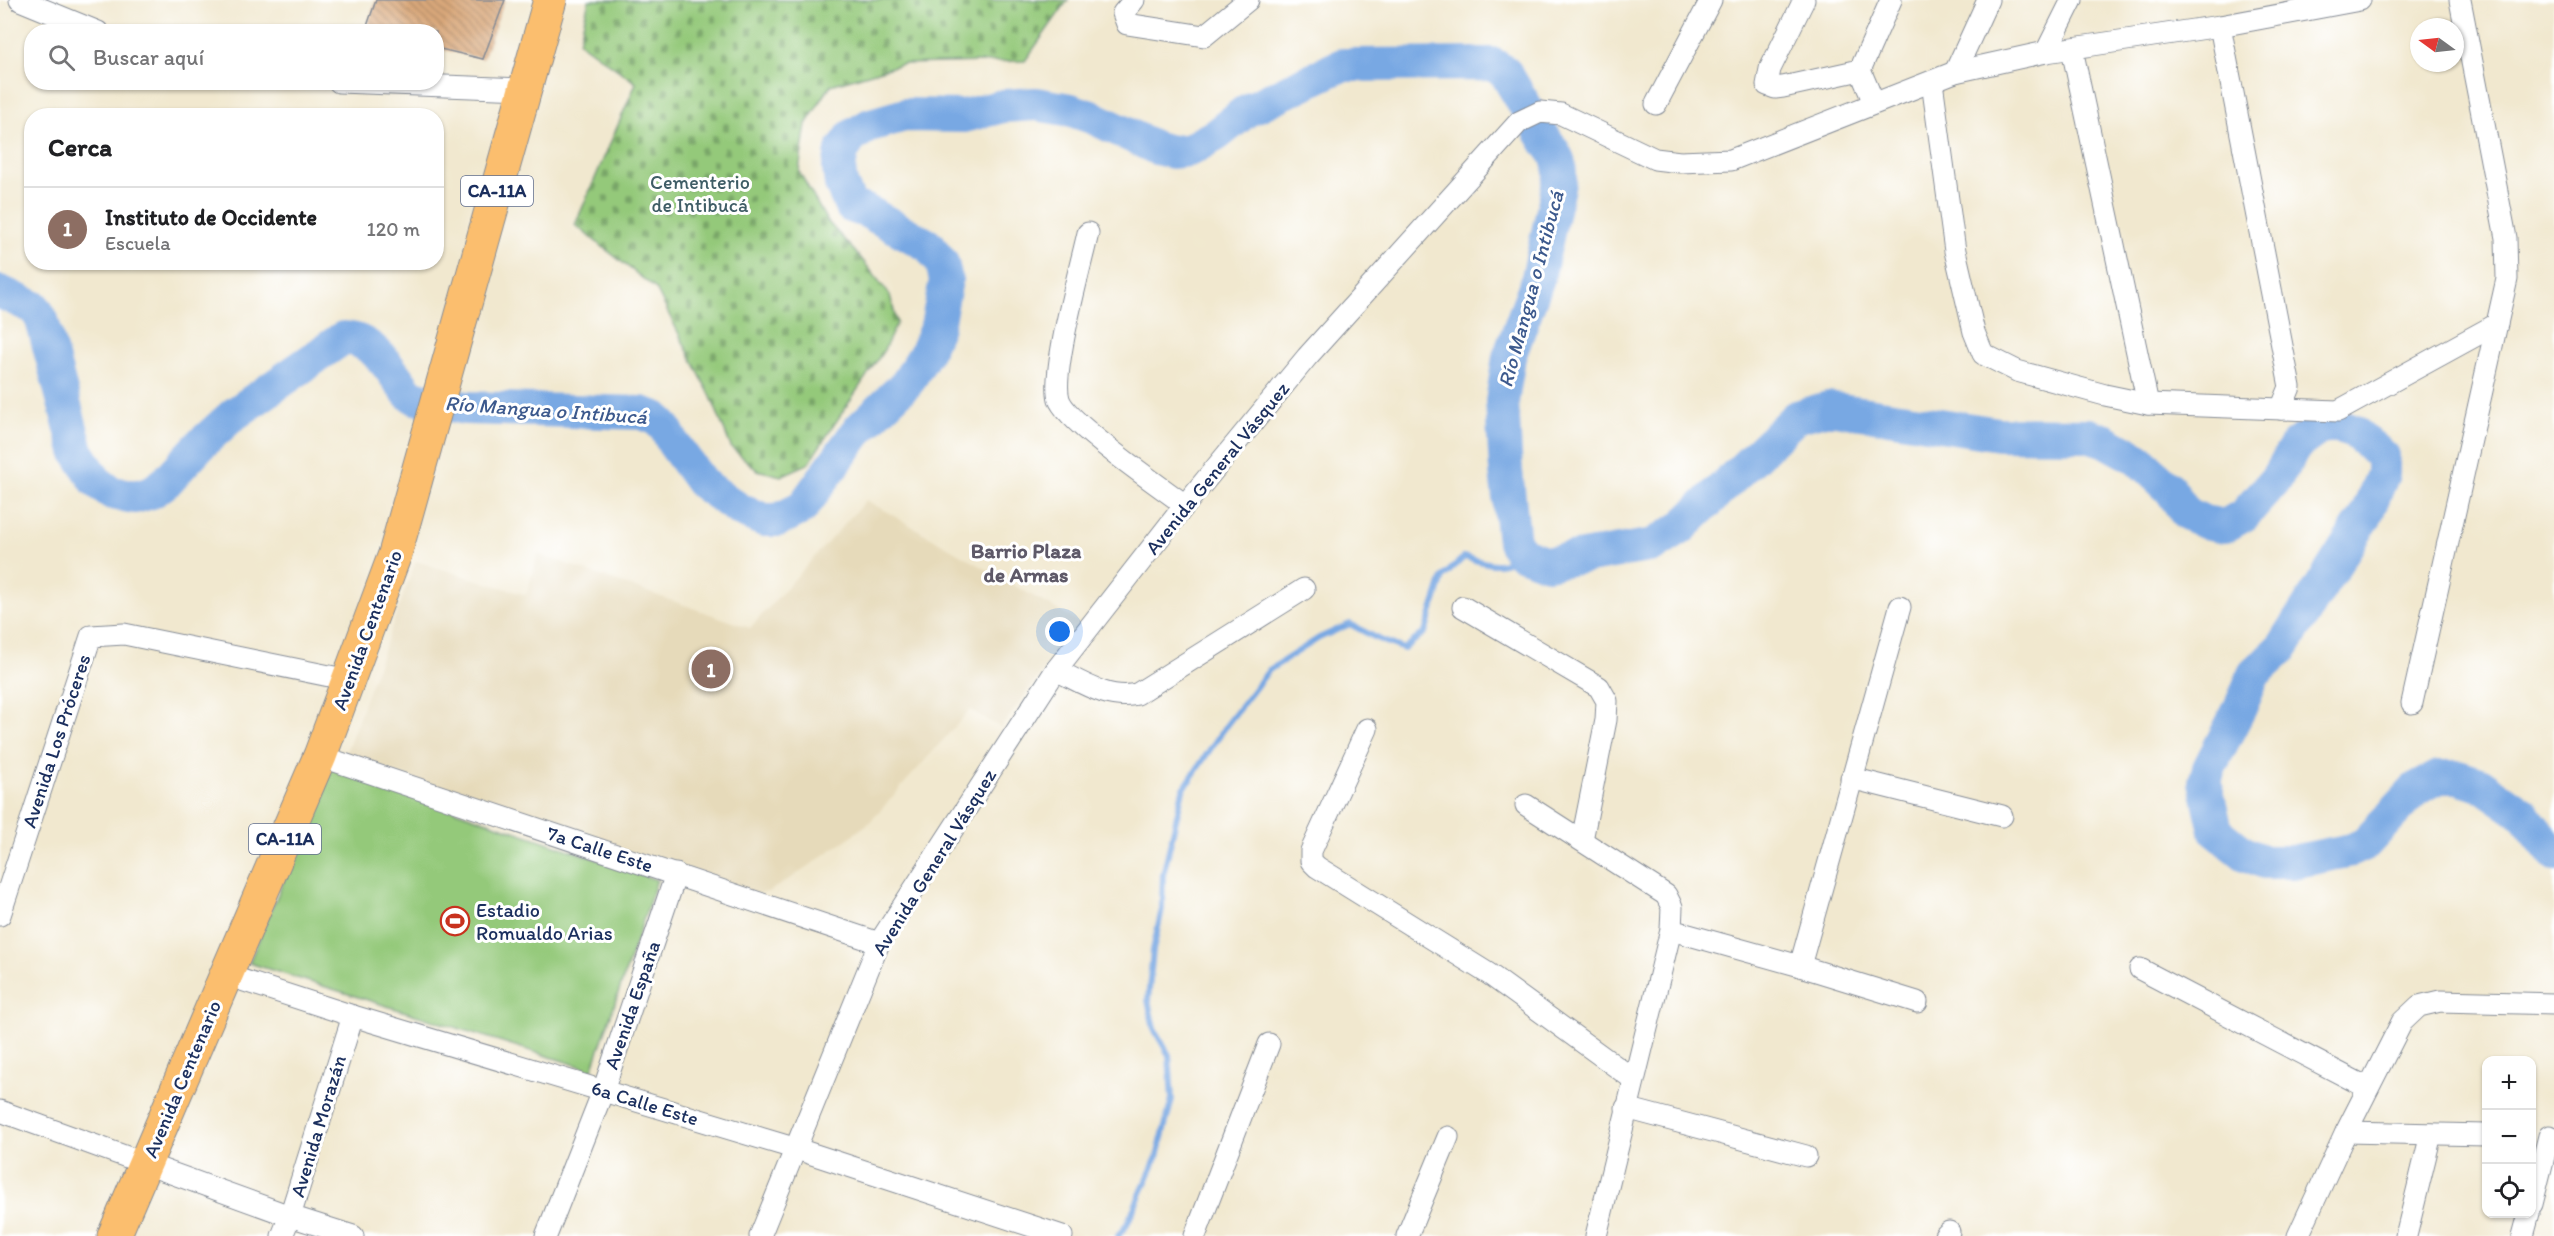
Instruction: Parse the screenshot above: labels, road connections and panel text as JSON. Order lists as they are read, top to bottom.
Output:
{
  "streets": {
    "main road": ["CA-11A", "Avenida Centenario"],
    "street": [
      "Avenida General Vásquez",
      "Avenida Los Próceres",
      "7a Calle Este",
      "Avenida España",
      "6a Calle Este",
      "Avenida Morazán"
    ]
  },
  "crossings": [
    ["Avenida General Vásquez", "7a Calle Este"],
    ["Avenida General Vásquez", "6a Calle Este"],
    ["Avenida Centenario", "Avenida Los Próceres"],
    ["Avenida Centenario", "7a Calle Este"],
    ["Avenida Centenario", "6a Calle Este"],
    ["7a Calle Este", "Avenida España"],
    ["Avenida España", "6a Calle Este"],
    ["6a Calle Este", "Avenida Morazán"]
  ],
  "districts": ["Barrio Plaza de Armas"],
  "water": ["Río Mangua o Intibucá"],
  "parks": ["Cementerio de Intibucá"],
  "places": {
    "sports": ["Estadio Romualdo Arias"]
  },
  "north": "left",
  "page": {
    "search": "Buscar aquí",
    "heading": "Cerca",
    "list": [
      {
        "mark": "1",
        "name": "Instituto de Occidente",
        "note": "Escuela",
        "value": "120 m"
      }
    ],
    "pins": "1",
    "map_buttons": ["+", "−"]
  }
}
